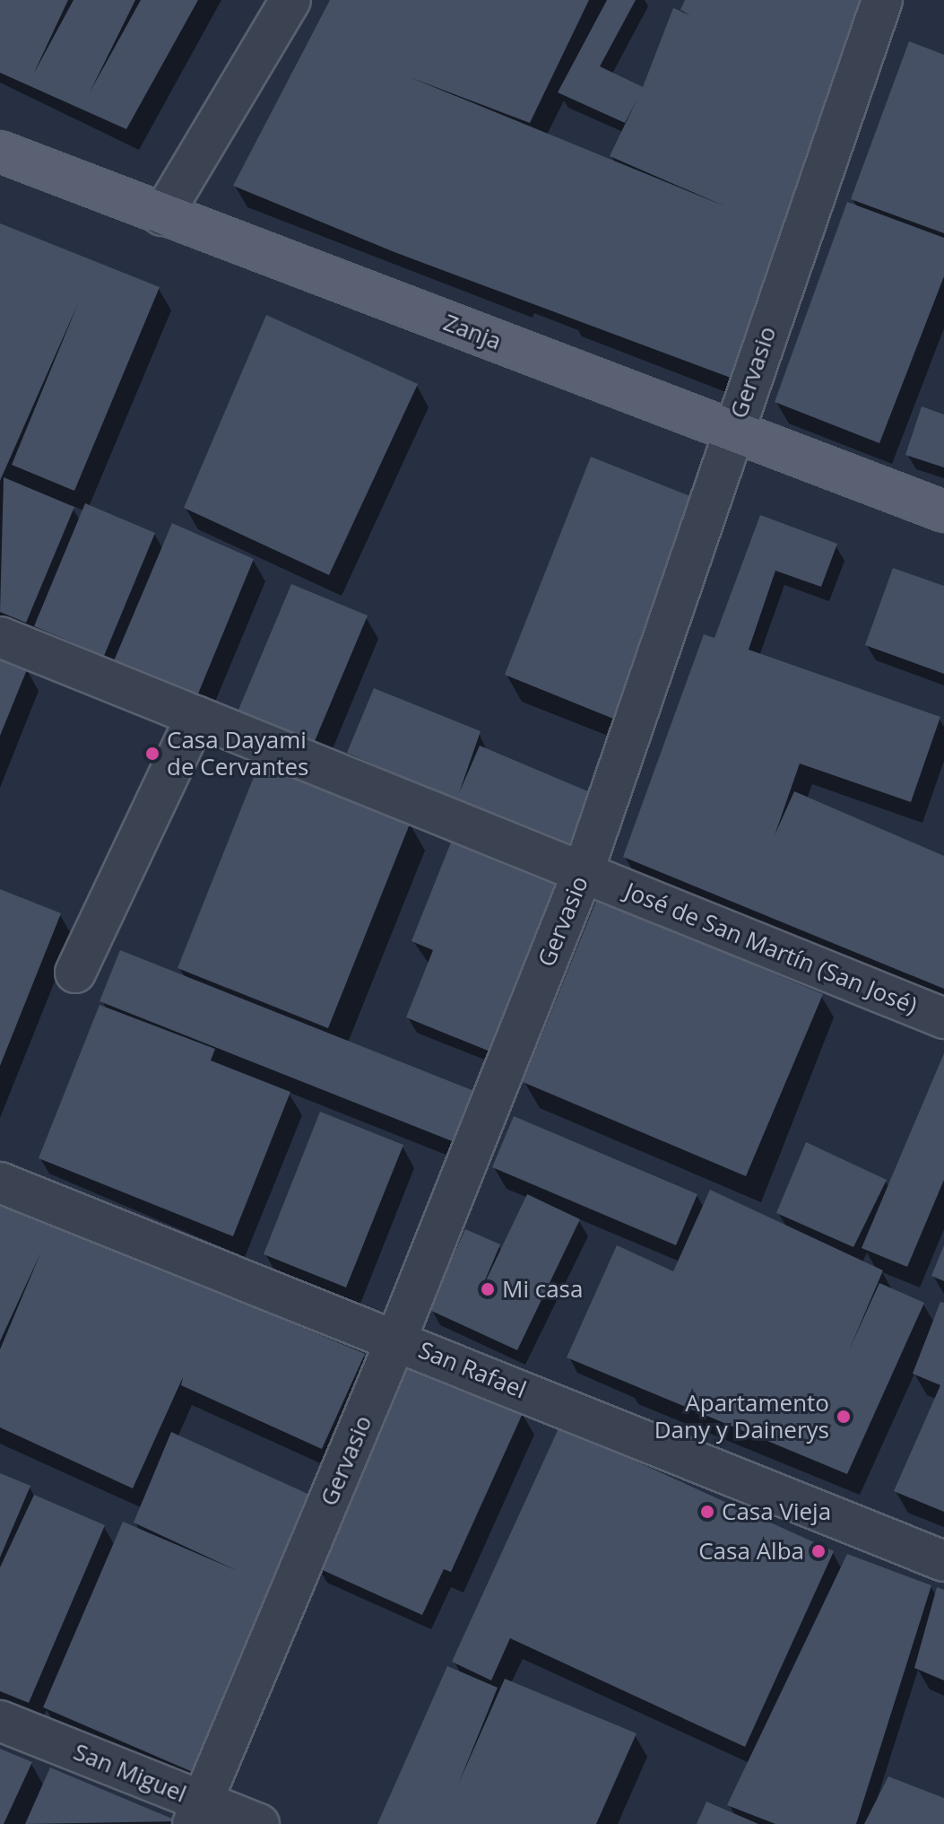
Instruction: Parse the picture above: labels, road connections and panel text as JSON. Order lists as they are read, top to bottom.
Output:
{
  "streets": {
    "main road": ["Zanja"],
    "street": [
      "Gervasio",
      "José de San Martín (San José)",
      "San Rafael",
      "San Miguel"
    ]
  },
  "crossings": [
    ["Zanja", "Gervasio"],
    ["Gervasio", "José de San Martín (San José)"],
    ["Gervasio", "San Rafael"],
    ["Gervasio", "San Miguel"]
  ],
  "places": [
    "Casa Dayami de Cervantes",
    "Mi casa",
    "Apartamento Dany y Dainerys",
    "Casa Vieja",
    "Casa Alba"
  ]
}
